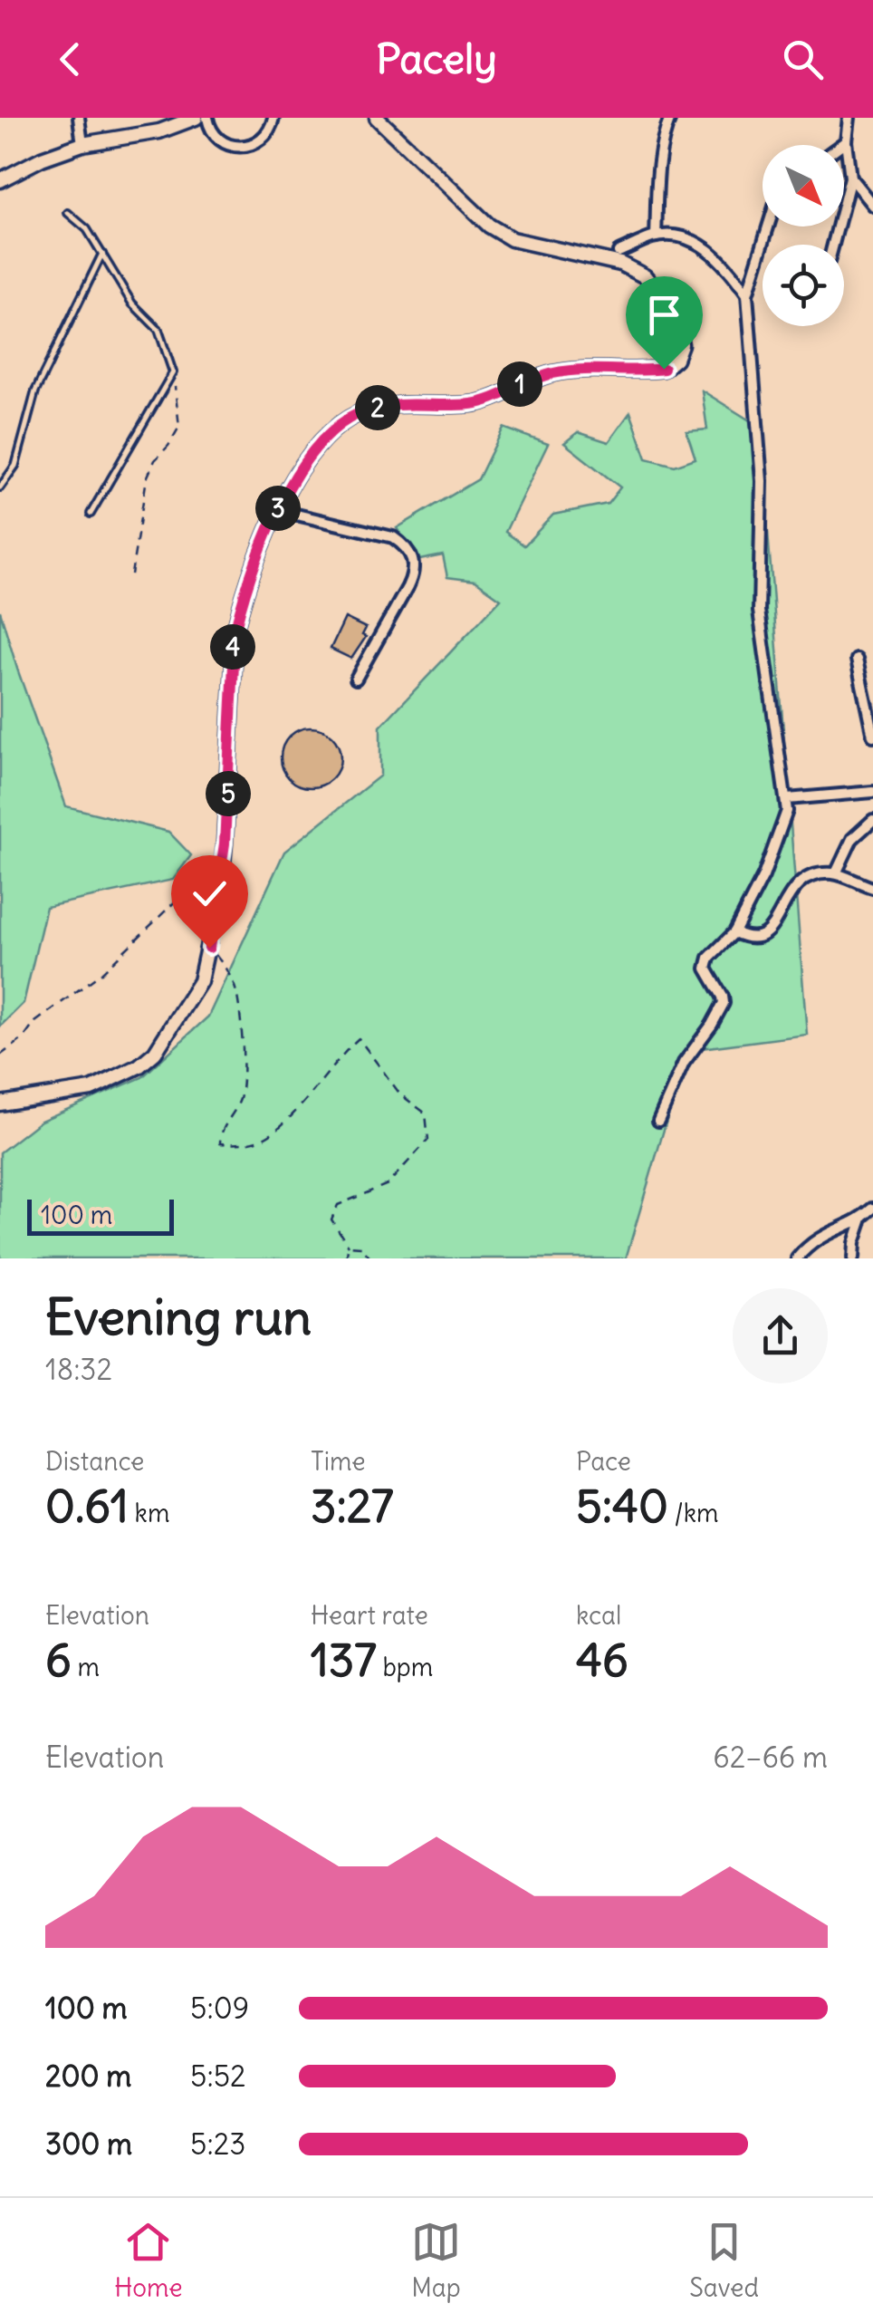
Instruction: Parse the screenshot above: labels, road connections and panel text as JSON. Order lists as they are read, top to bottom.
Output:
{
  "scale_bar": "100 m",
  "north": "bottom right",
  "page": {
    "header": "Pacely",
    "pins": [
      "1",
      "2",
      "3",
      "4",
      "5"
    ],
    "scale": "100 m",
    "heading": ["Evening run", "18:32"],
    "stats": [
      ["Distance", "0.61 km"],
      ["Time", "3:27"],
      ["Pace", "5:40 /km"],
      ["Elevation", "6 m"],
      ["Heart rate", "137 bpm"],
      ["kcal", "46"]
    ],
    "chart": ["Elevation", "62–66 m"],
    "list": [
      {
        "name": "100 m",
        "note": "5:09"
      },
      {
        "name": "200 m",
        "note": "5:52"
      },
      {
        "name": "300 m",
        "note": "5:23"
      }
    ],
    "tabs": ["Home", "Map", "Saved"]
  }
}
